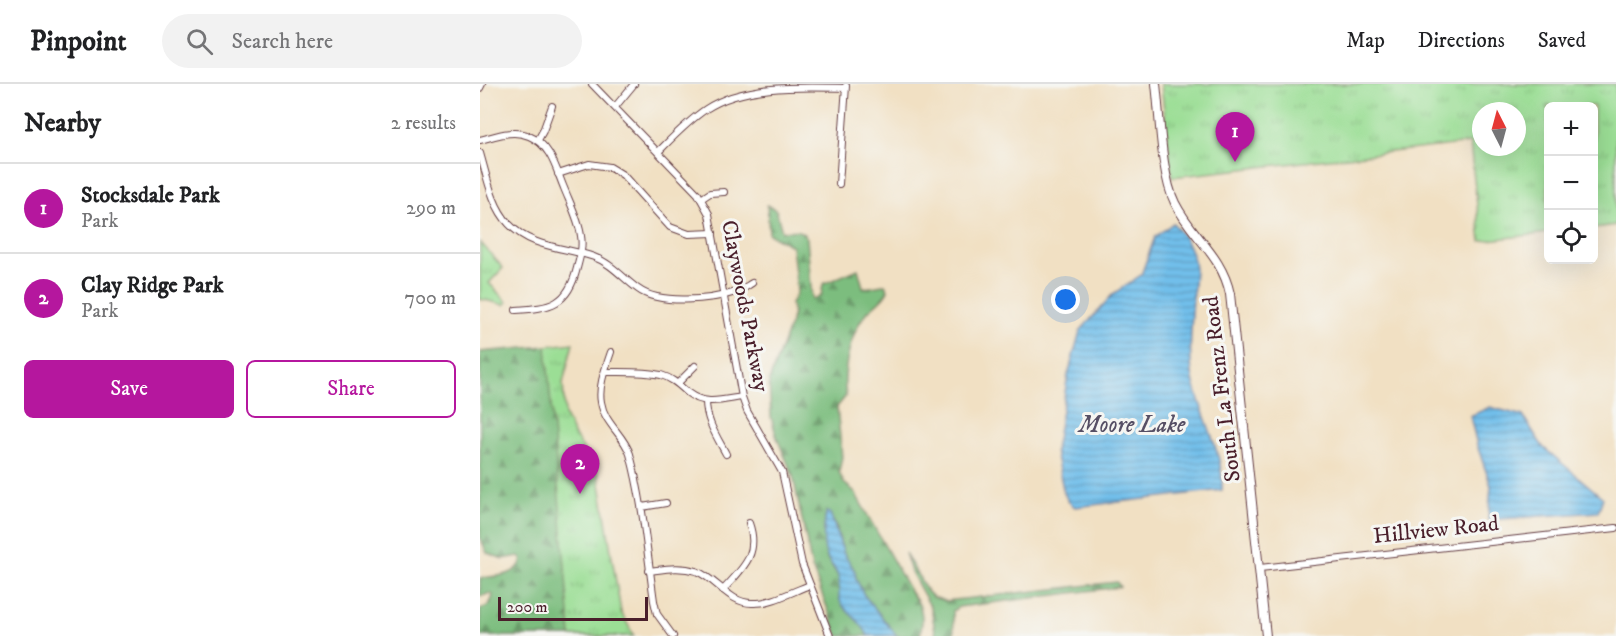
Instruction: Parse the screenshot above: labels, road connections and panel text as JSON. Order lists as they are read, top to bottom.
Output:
{
  "streets": {
    "street": ["Claywoods Parkway", "South La Frenz Road", "Hillview Road"]
  },
  "crossings": [
    ["South La Frenz Road", "Hillview Road"]
  ],
  "water": ["Moore Lake"],
  "scale_bar": "200 m",
  "north": "top",
  "page": {
    "header": "Pinpoint",
    "search": "Search here",
    "nav": ["Map", "Directions", "Saved"],
    "heading": ["Nearby", "2 results"],
    "map_buttons": ["+", "−"],
    "pins": ["1", "2"],
    "list": [
      {
        "mark": "1",
        "name": "Stocksdale Park",
        "note": "Park",
        "value": "290 m"
      },
      {
        "mark": "2",
        "name": "Clay Ridge Park",
        "note": "Park",
        "value": "700 m"
      }
    ],
    "buttons": ["Save", "Share"],
    "scale": "200 m"
  }
}
